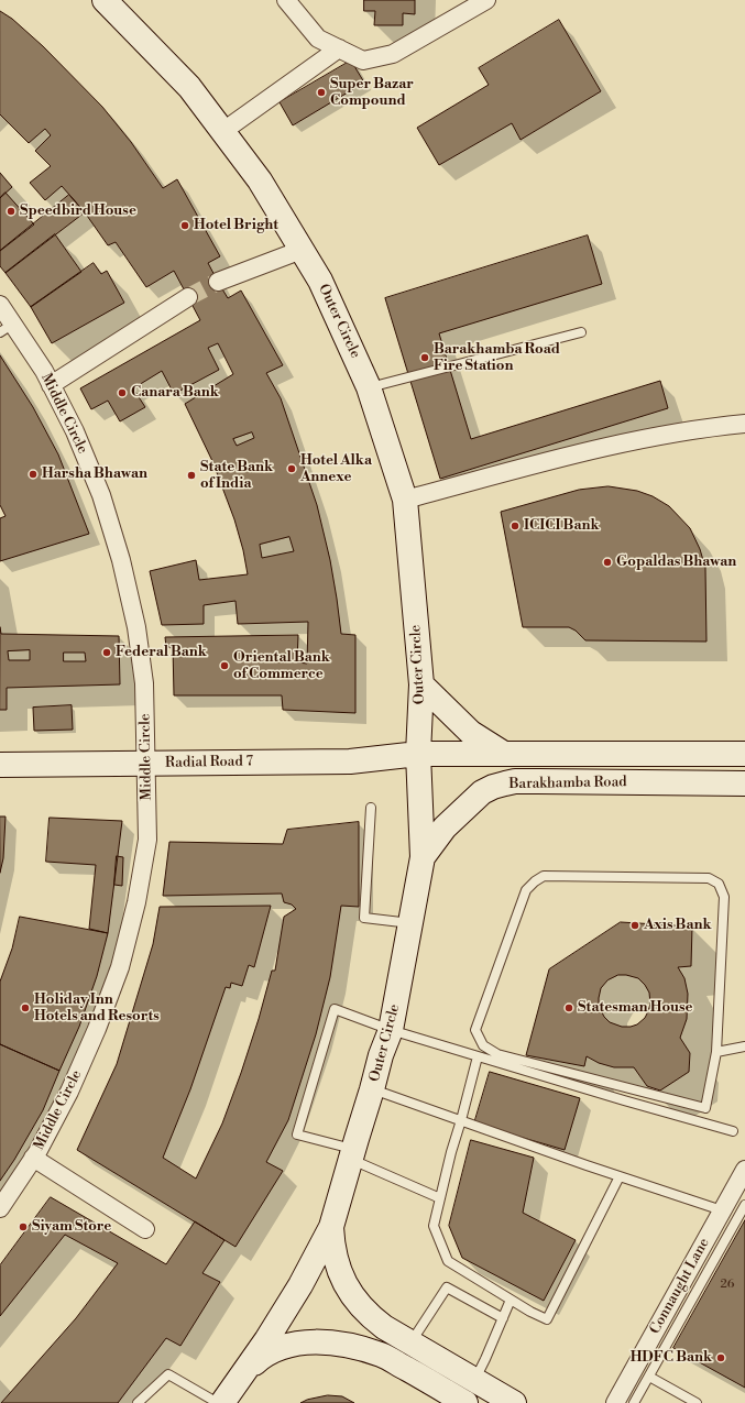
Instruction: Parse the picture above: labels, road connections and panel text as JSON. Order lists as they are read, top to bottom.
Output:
{
  "streets": {
    "main road": ["Outer Circle", "Radial Road 7", "Barakhamba Road"],
    "street": ["Middle Circle", "Connaught Lane"]
  },
  "crossings": [
    ["Outer Circle", "Radial Road 7"],
    ["Outer Circle", "Barakhamba Road"],
    ["Middle Circle", "Radial Road 7"],
    ["Radial Road 7", "Barakhamba Road"]
  ],
  "places": [
    "Super Bazar Compound",
    "Speedbird House",
    "Hotel Bright",
    "Barakhamba Road Fire Station",
    "Canara Bank",
    "Hotel Alka Annexe",
    "Harsha Bhawan",
    "State Bank of India",
    "ICICI Bank",
    "Gopaldas Bhawan",
    "Federal Bank",
    "Oriental Bank of Commerce",
    "Axis Bank",
    "Holiday Inn Hotels and Resorts",
    "Statesman House",
    "Siyam Store",
    "HDFC Bank"
  ],
  "house_numbers": ["26"]
}
